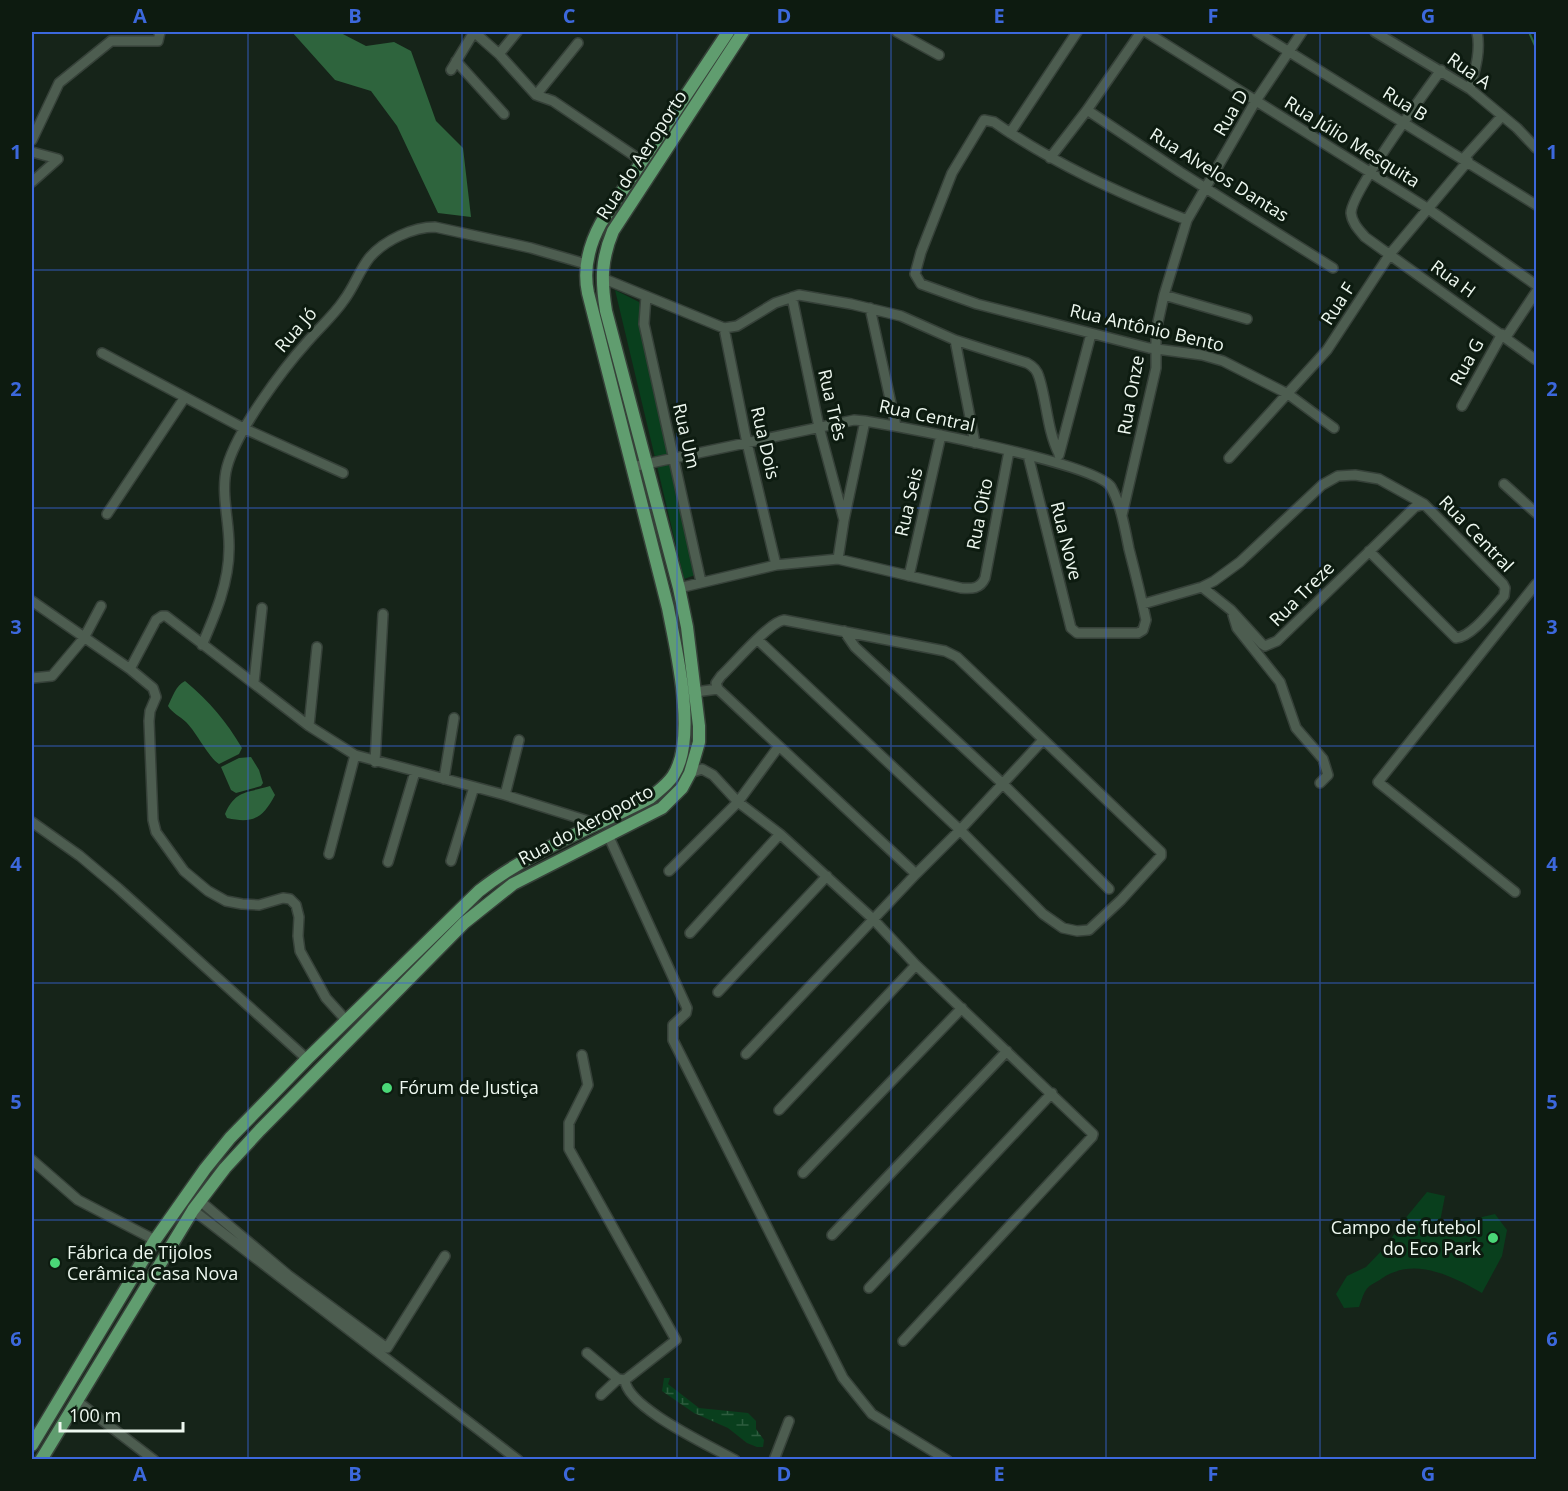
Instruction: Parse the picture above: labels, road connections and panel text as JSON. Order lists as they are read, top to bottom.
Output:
{
  "streets": {
    "main road": ["Rua do Aeroporto"],
    "street": [
      "Rua A",
      "Rua B",
      "Rua D",
      "Rua Júlio Mesquita",
      "Rua Alvelos Dantas",
      "Rua H",
      "Rua F",
      "Rua Antônio Bento",
      "Rua Jó",
      "Rua G",
      "Rua Onze",
      "Rua Três",
      "Rua Central",
      "Rua Um",
      "Rua Dois",
      "Rua Seis",
      "Rua Oito",
      "Rua Nove",
      "Rua Treze"
    ]
  },
  "crossings": [
    ["Rua A", "Rua F"],
    ["Rua B", "Rua D"],
    ["Rua B", "Rua F"],
    ["Rua D", "Rua Júlio Mesquita"],
    ["Rua D", "Rua Alvelos Dantas"],
    ["Rua D", "Rua Onze"],
    ["Rua Júlio Mesquita", "Rua H"],
    ["Rua Júlio Mesquita", "Rua F"],
    ["Rua do Aeroporto", "Rua Jó"],
    ["Rua do Aeroporto", "Rua Central"],
    ["Rua H", "Rua F"],
    ["Rua H", "Rua G"],
    ["Rua F", "Rua Antônio Bento"],
    ["Rua Antônio Bento", "Rua Onze"],
    ["Rua Onze", "Rua Central"],
    ["Rua Três", "Rua Central"],
    ["Rua Central", "Rua Um"],
    ["Rua Central", "Rua Dois"],
    ["Rua Central", "Rua Seis"],
    ["Rua Central", "Rua Oito"],
    ["Rua Central", "Rua Nove"],
    ["Rua Central", "Rua Treze"],
    ["Rua Seis", "Rua Oito"]
  ],
  "places": ["Fórum de Justiça", "Campo de futebol do Eco Park", "Fábrica de Tijolos Cerâmica Casa Nova"],
  "scale_bar": "100 m",
  "grid": {
    "columns": [
      "A",
      "B",
      "C",
      "D",
      "E",
      "F",
      "G"
    ],
    "rows": [
      "1",
      "2",
      "3",
      "4",
      "5",
      "6"
    ]
  }
}
